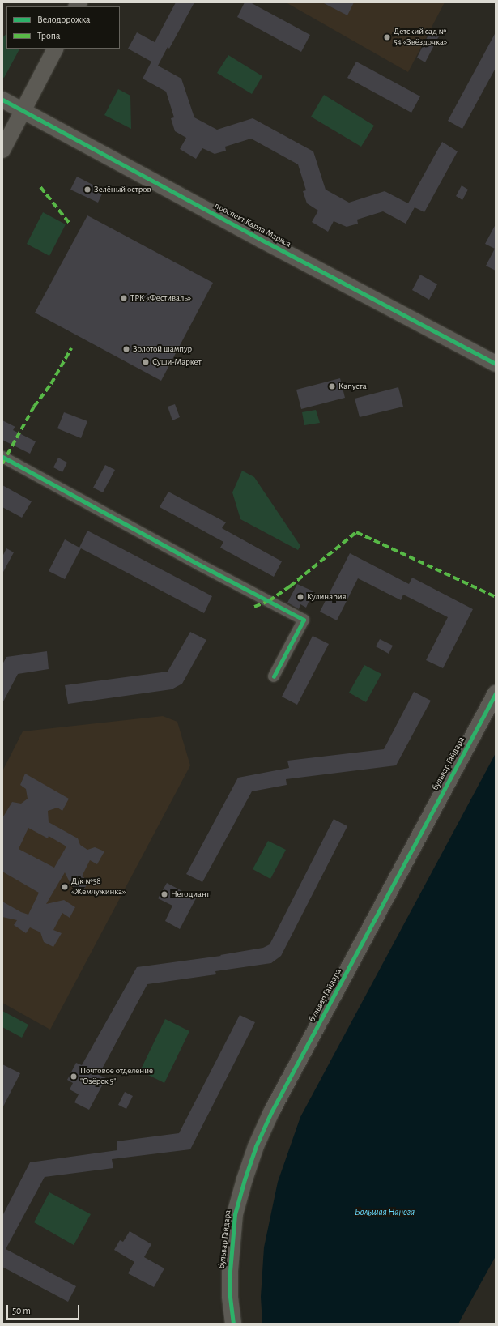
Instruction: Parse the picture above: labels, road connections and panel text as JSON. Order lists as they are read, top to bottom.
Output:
{
  "streets": {
    "street": ["проспект Карла Маркса", "бульвар Гайдара"]
  },
  "water": ["Большая Нанога"],
  "places": [
    "Детский сад № 54 «Звёздочка»",
    "Зелёный остров",
    "ТРК «Фестиваль»",
    "Золотой шампур",
    "Суши-Маркет",
    "Капуста",
    "Кулинария",
    "Д/к №58 «Жемчужинка»",
    "Негоциант",
    "Почтовое отделение \"Озёрск 5\""
  ],
  "legend": ["Велодорожка", "Тропа"],
  "scale_bar": "50 m"
}
